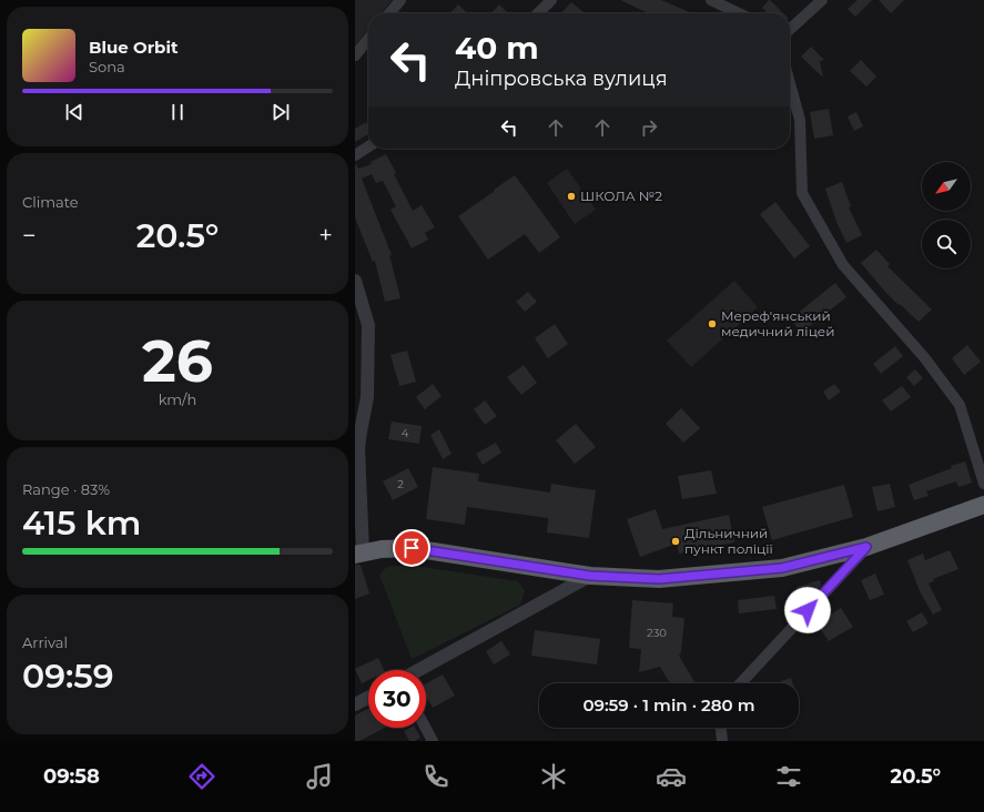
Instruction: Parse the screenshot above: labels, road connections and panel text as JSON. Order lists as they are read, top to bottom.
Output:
{
  "places": ["ШКОЛА №2", "Мереф'янський медичний ліцей", "Дільничний пункт поліції"],
  "house_numbers": ["4", "2", "230"],
  "north": "bottom left",
  "page": {
    "turn": ["40 m", "Дніпровська вулиця"],
    "song": ["Blue Orbit", "Sona"],
    "tile": [
      "Climate",
      ["26", "km/h"],
      ["Range · 83%", "415 km"],
      ["Arrival", "09:59"]
    ],
    "heat": ["−", "20.5°", "+"],
    "limit": "30",
    "trip": "09:59 · 1 min · 280 m",
    "tabs": ["09:58", "20.5°"]
  }
}
